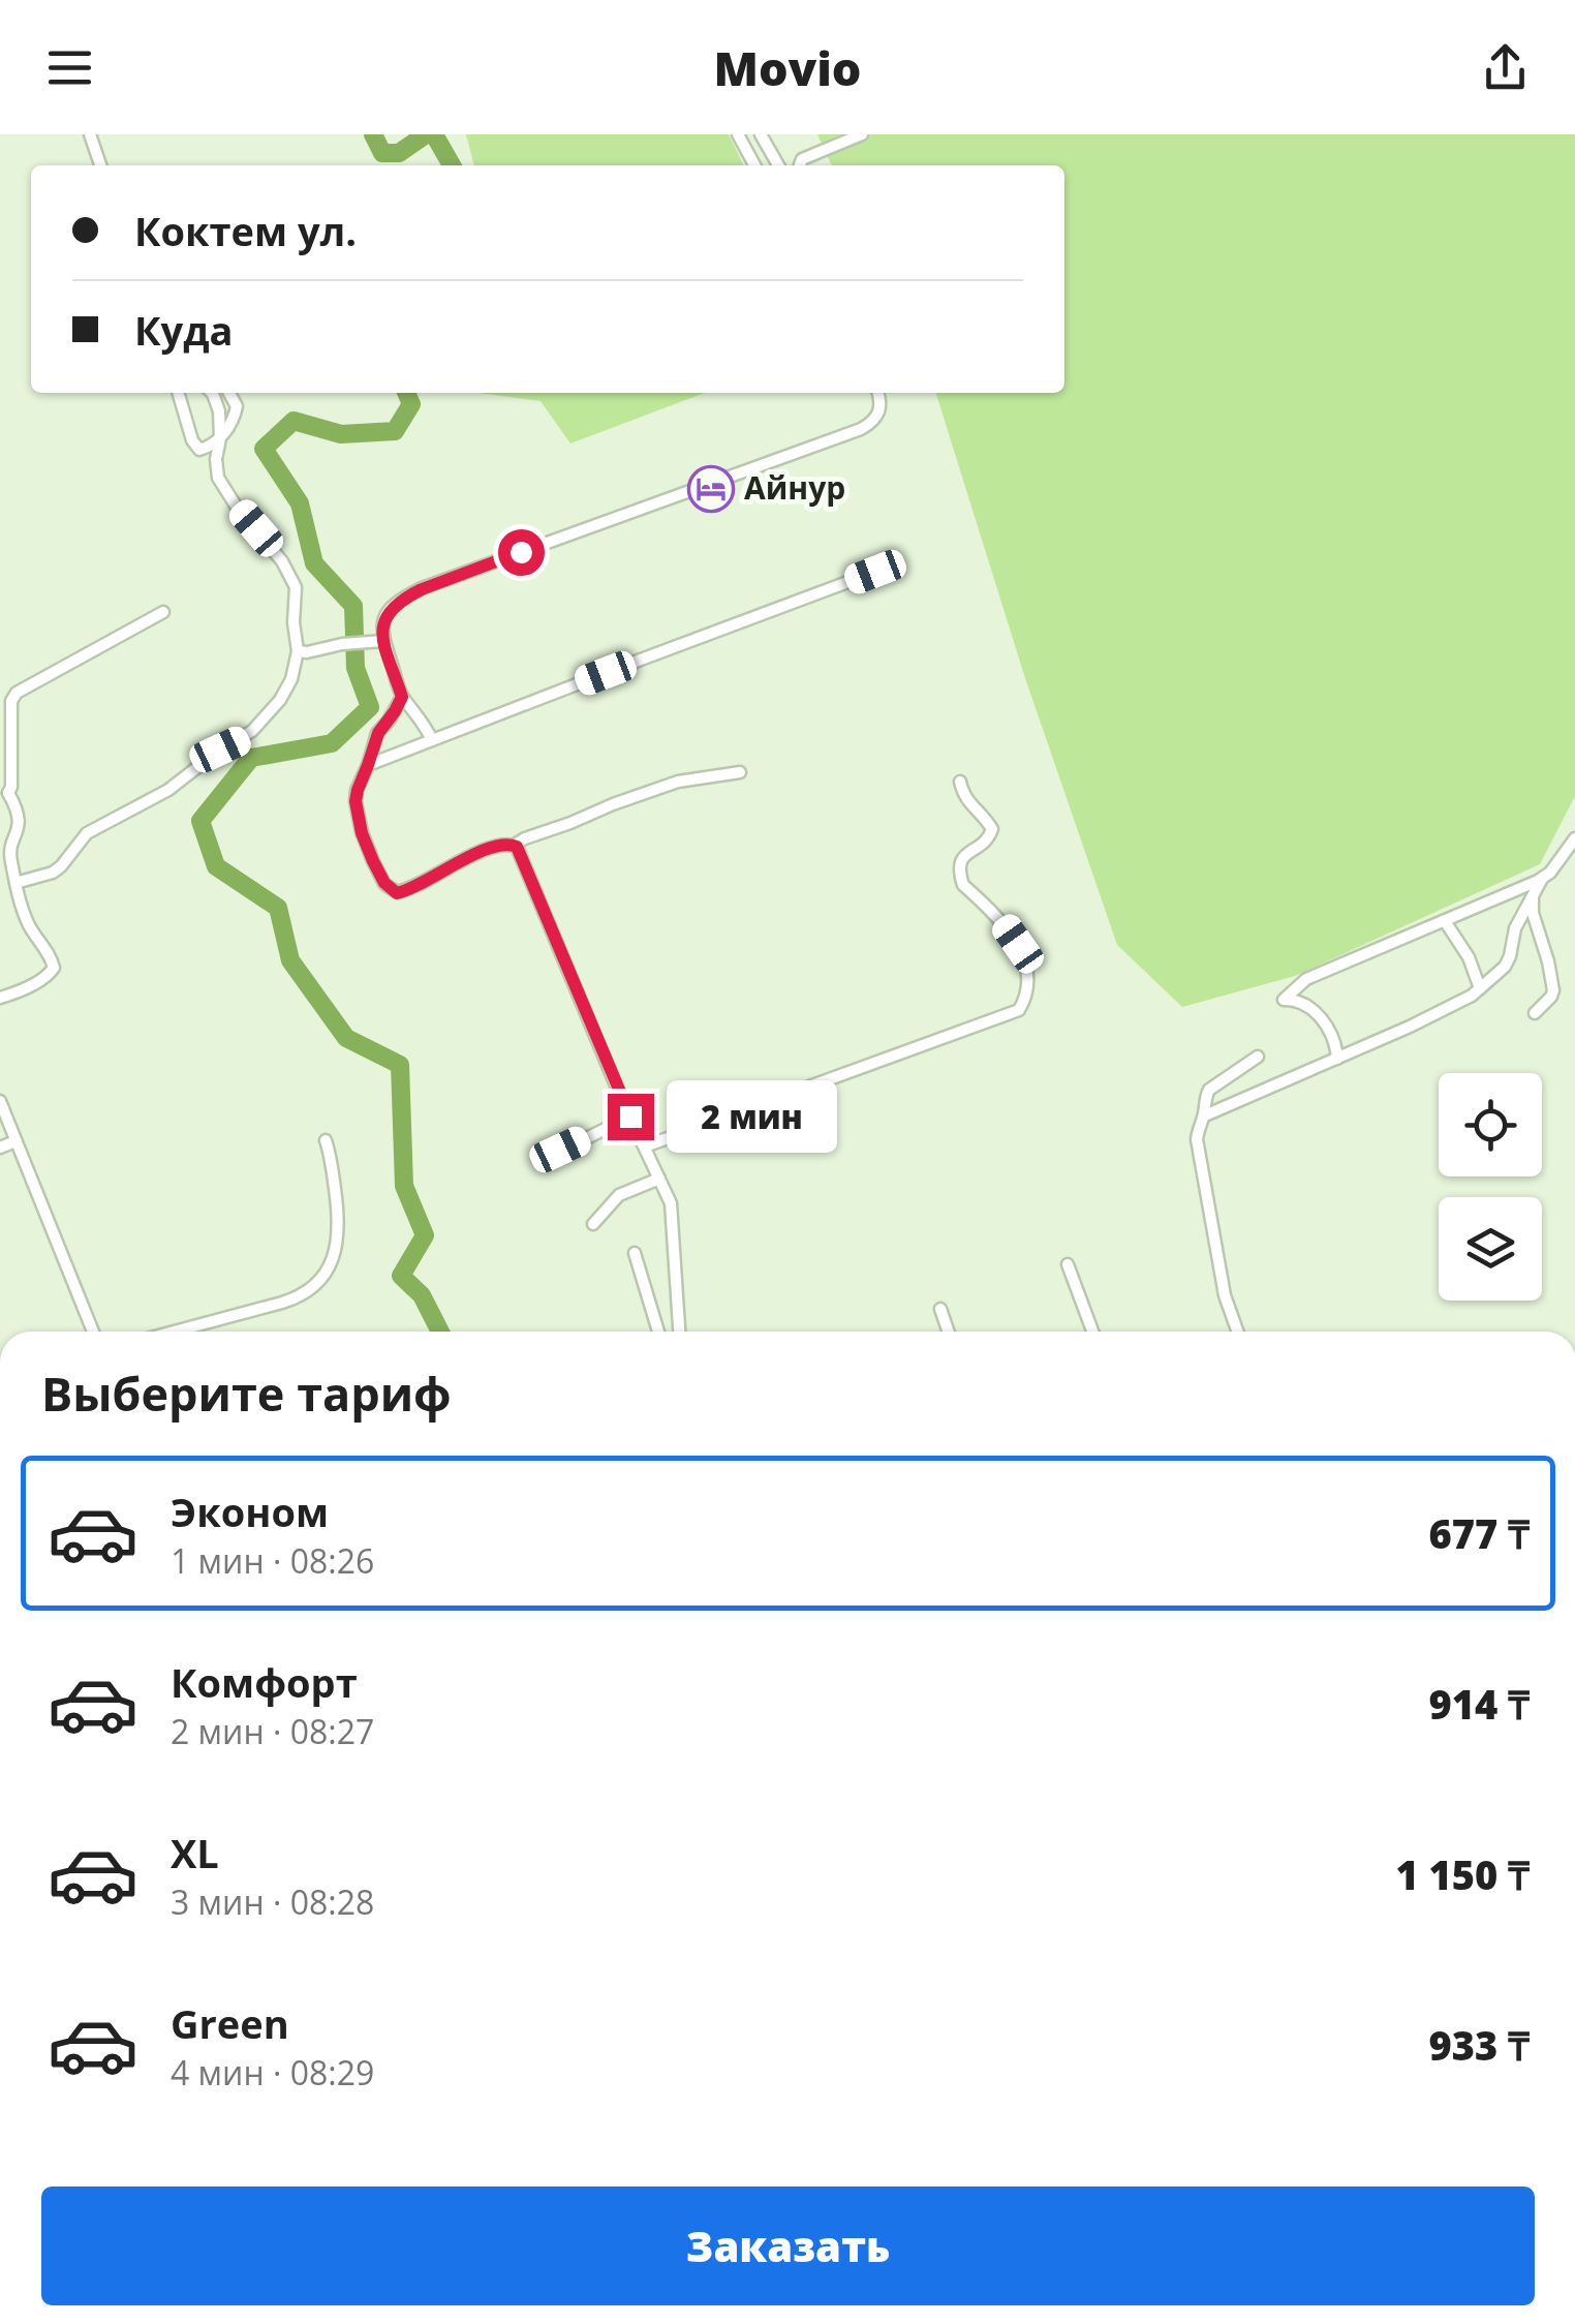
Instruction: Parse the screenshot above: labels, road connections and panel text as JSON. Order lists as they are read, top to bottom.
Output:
{
  "places": {
    "hotel": ["Айнур"]
  },
  "page": {
    "header": "Movio",
    "banner": ["Коктем ул.", "Куда"],
    "bubble": "2 мин",
    "heading": "Выберите тариф",
    "list": [
      {
        "name": "Эконом",
        "note": "1 мин · 08:26",
        "value": "677 ₸"
      },
      {
        "name": "Комфорт",
        "note": "2 мин · 08:27",
        "value": "914 ₸"
      },
      {
        "name": "XL",
        "note": "3 мин · 08:28",
        "value": "1 150 ₸"
      },
      {
        "name": "Green",
        "note": "4 мин · 08:29",
        "value": "933 ₸"
      }
    ],
    "buttons": "Заказать"
  }
}
